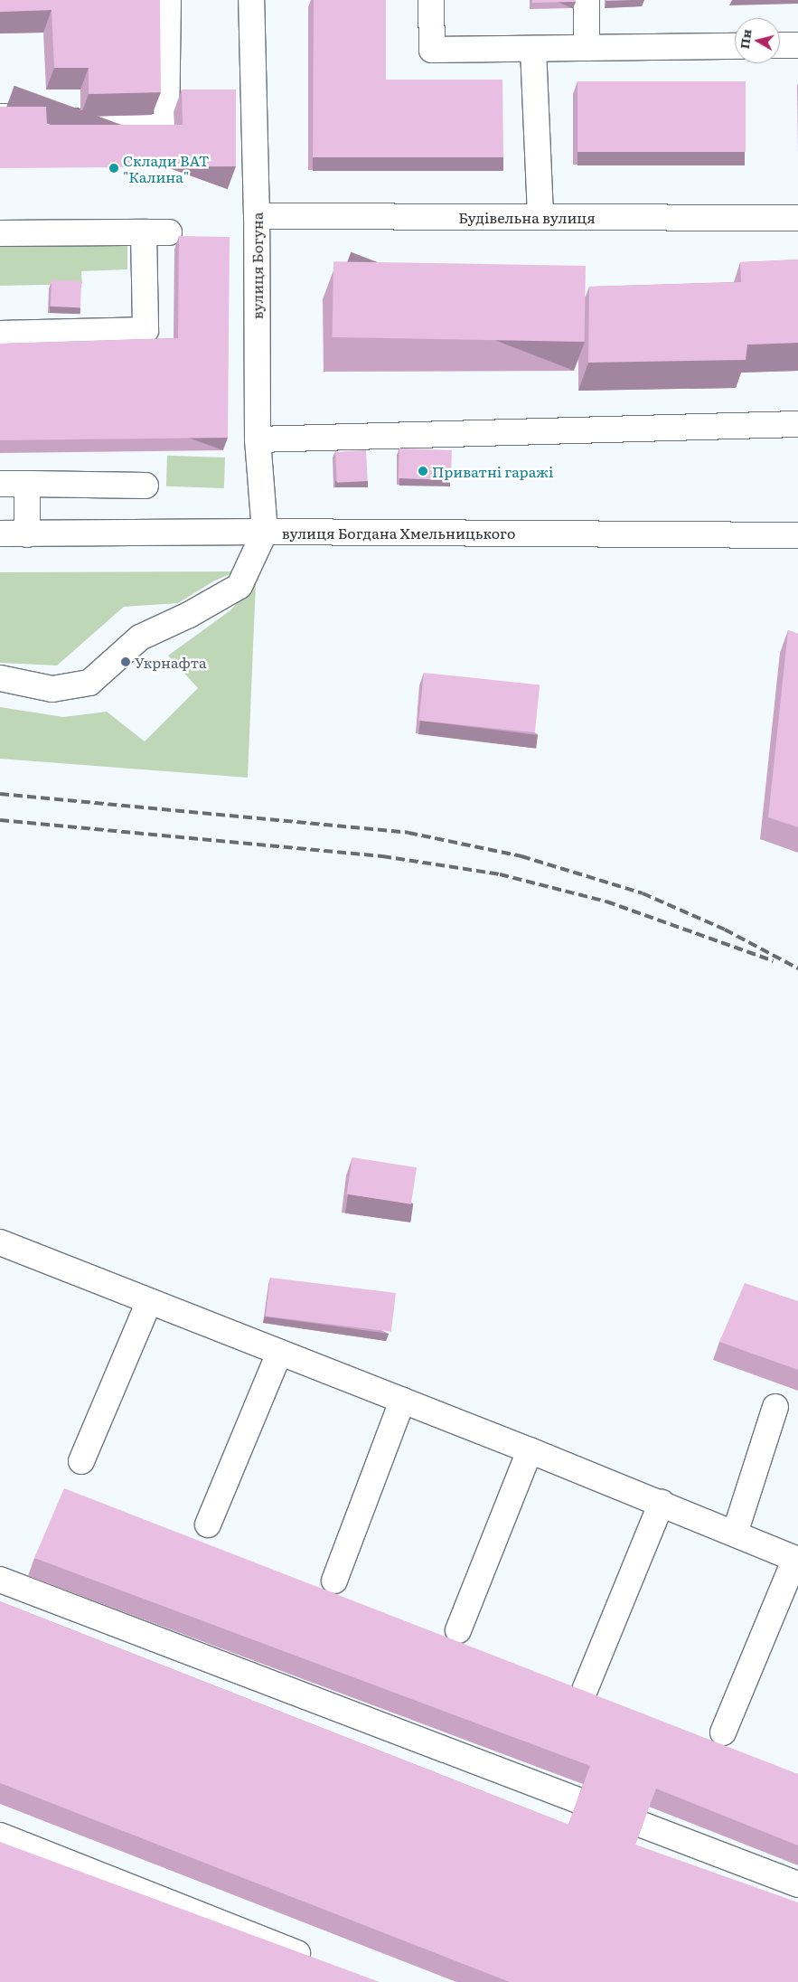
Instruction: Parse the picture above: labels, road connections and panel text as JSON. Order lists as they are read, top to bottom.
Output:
{
  "streets": {
    "street": ["Будівельна вулиця", "вулиця Богуна", "вулиця Богдана Хмельницького"]
  },
  "crossings": [
    ["Будівельна вулиця", "вулиця Богуна"],
    ["вулиця Богуна", "вулиця Богдана Хмельницького"]
  ],
  "places": ["Склади ВАТ \"Калина\"", "Приватні гаражі", "Укрнафта"],
  "north": "left"
}
